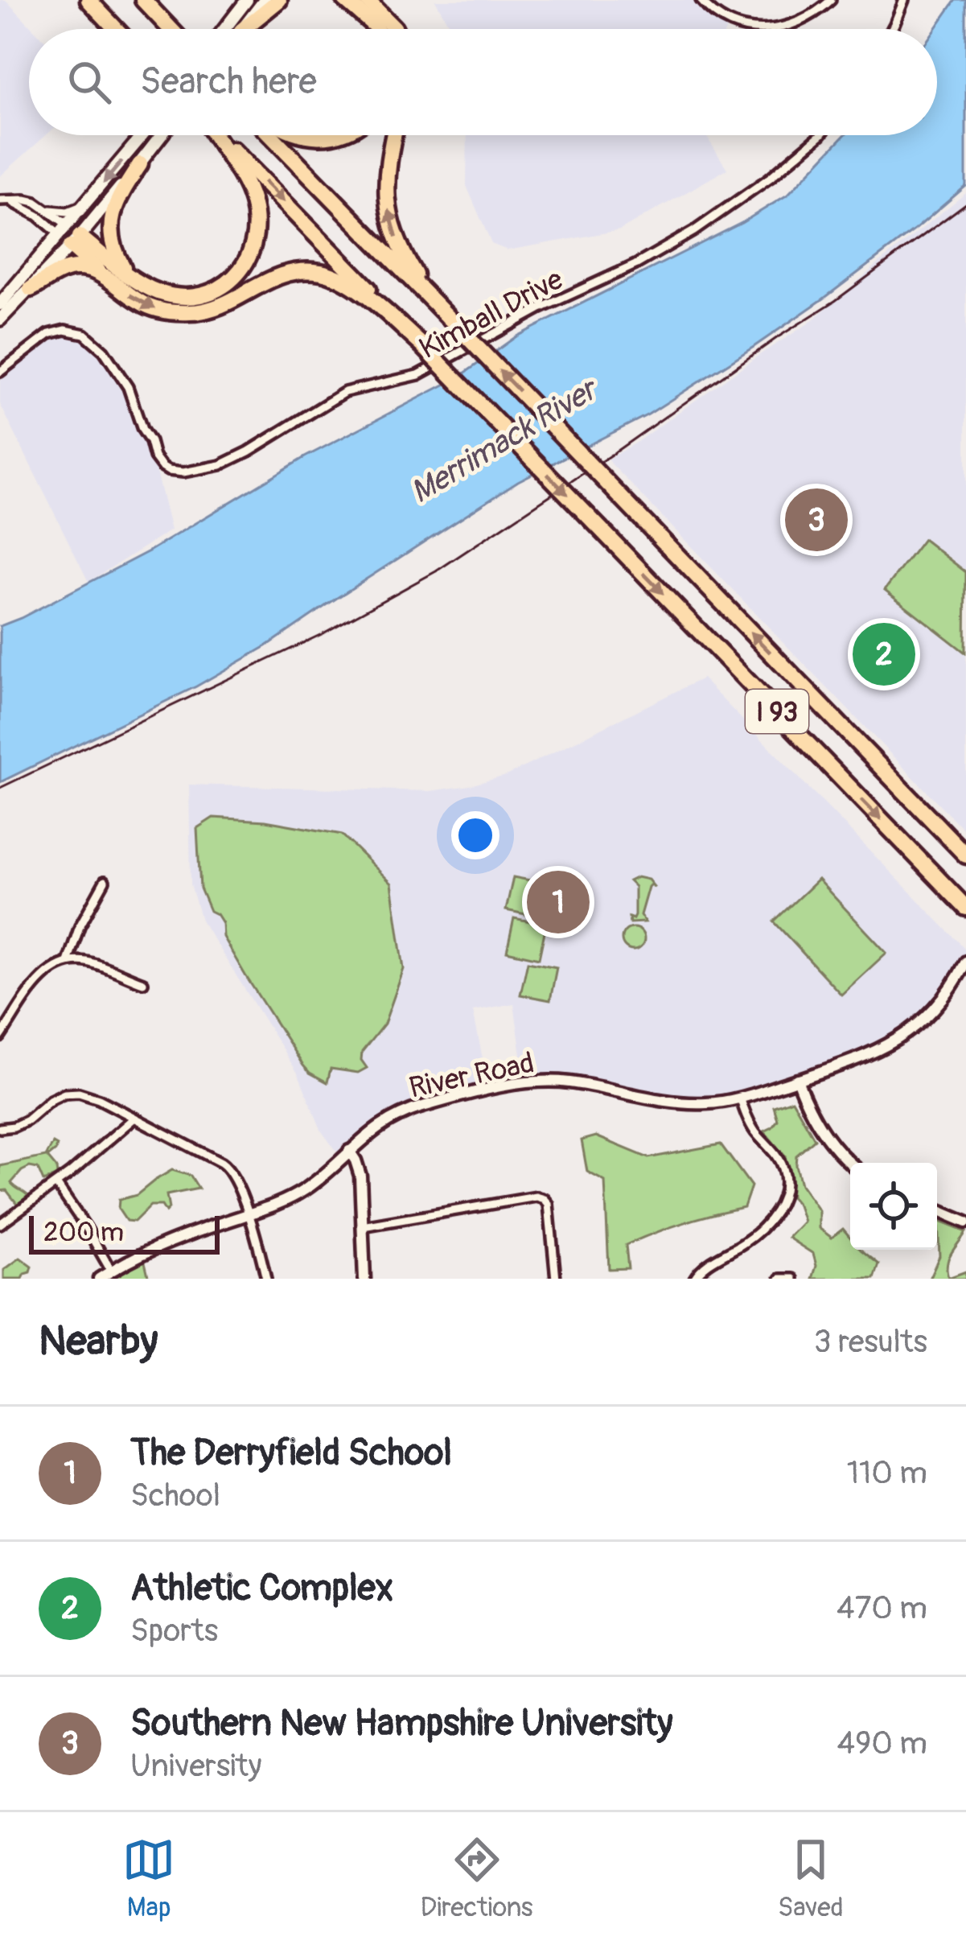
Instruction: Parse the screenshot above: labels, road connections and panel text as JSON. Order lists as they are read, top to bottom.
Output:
{
  "streets": {
    "highway": ["I 93"],
    "street": ["Kimball Drive", "River Road"]
  },
  "water": ["Merrimack River"],
  "scale_bar": "200 m",
  "page": {
    "search": "Search here",
    "pins": ["3", "2", "1"],
    "scale": "200 m",
    "heading": ["Nearby", "3 results"],
    "list": [
      {
        "mark": "1",
        "name": "The Derryfield School",
        "note": "School",
        "value": "110 m"
      },
      {
        "mark": "2",
        "name": "Athletic Complex",
        "note": "Sports",
        "value": "470 m"
      },
      {
        "mark": "3",
        "name": "Southern New Hampshire University",
        "note": "University",
        "value": "490 m"
      }
    ],
    "nav": ["Map", "Directions", "Saved"]
  }
}
